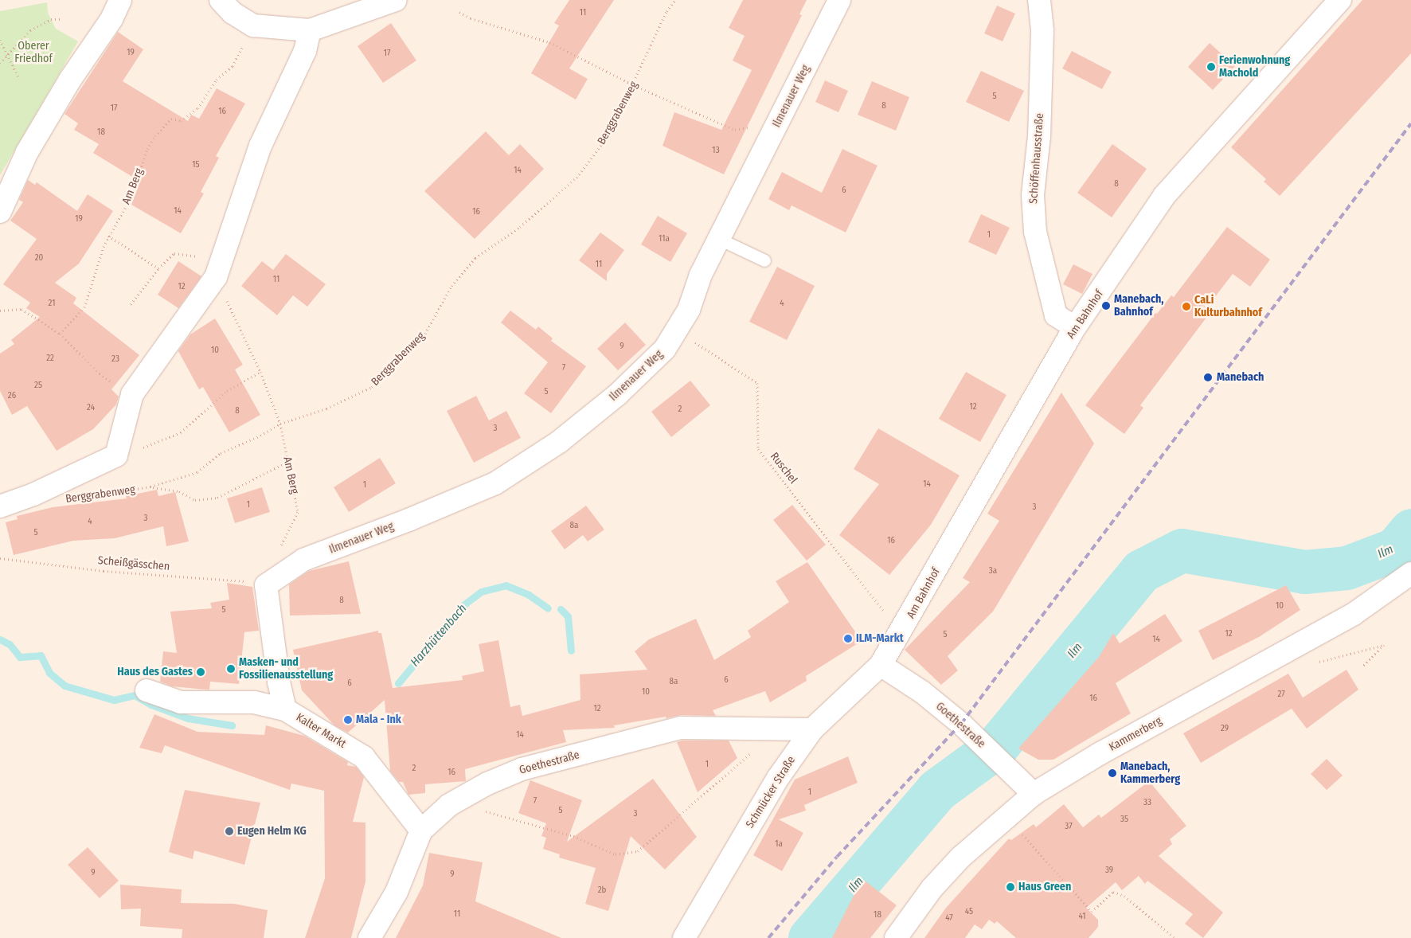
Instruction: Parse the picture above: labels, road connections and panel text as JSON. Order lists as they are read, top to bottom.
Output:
{
  "streets": {
    "street": [
      "Ilmenauer Weg",
      "Schöffenhausstraße",
      "Am Bahnhof",
      "Goethestraße",
      "Kalter Markt",
      "Kammerberg",
      "Schmücker Straße"
    ],
    "path": [
      "Berggrabenweg",
      "Am Berg",
      "Ruschel",
      "Scheißgässchen"
    ]
  },
  "crossings": [
    ["Ilmenauer Weg", "Ruschel"],
    ["Ilmenauer Weg", "Scheißgässchen"],
    ["Ilmenauer Weg", "Kalter Markt"],
    ["Berggrabenweg", "Am Berg"],
    ["Schöffenhausstraße", "Am Bahnhof"],
    ["Am Bahnhof", "Ruschel"],
    ["Am Bahnhof", "Goethestraße"],
    ["Am Bahnhof", "Schmücker Straße"],
    ["Scheißgässchen", "Kalter Markt"],
    ["Goethestraße", "Kalter Markt"],
    ["Goethestraße", "Kammerberg"],
    ["Goethestraße", "Schmücker Straße"]
  ],
  "water": ["Ilm", "Harzhüttenbach"],
  "parks": ["Oberer Friedhof"],
  "places": [
    "Ferienwohnung Machold",
    "Manebach, Bahnhof",
    "CaLi Kulturbahnhof",
    "Manebach",
    "ILM-Markt",
    "Masken- und Fossilienausstellung",
    "Haus des Gastes",
    "Mala - Ink",
    "Manebach, Kammerberg",
    "Eugen Helm KG",
    "Haus Green"
  ],
  "house_numbers": [
    "11",
    "19",
    "17",
    "5",
    "8",
    "17",
    "16",
    "18",
    "13",
    "15",
    "14",
    "8",
    "6",
    "14",
    "16",
    "19",
    "1",
    "11a",
    "20",
    "11",
    "11",
    "12",
    "21",
    "4",
    "9",
    "10",
    "22",
    "23",
    "7",
    "25",
    "5",
    "26",
    "12",
    "24",
    "2",
    "8",
    "3",
    "14",
    "1",
    "1",
    "3",
    "3",
    "4",
    "8a",
    "5",
    "16",
    "3a",
    "8",
    "10",
    "5",
    "12",
    "5",
    "14",
    "6",
    "8a",
    "6",
    "10",
    "27",
    "16",
    "12",
    "29",
    "14",
    "1",
    "2",
    "16",
    "1",
    "7",
    "33",
    "5",
    "3",
    "35",
    "37",
    "1a",
    "39",
    "9",
    "9",
    "2b",
    "45",
    "11",
    "18",
    "41",
    "47"
  ]
}
